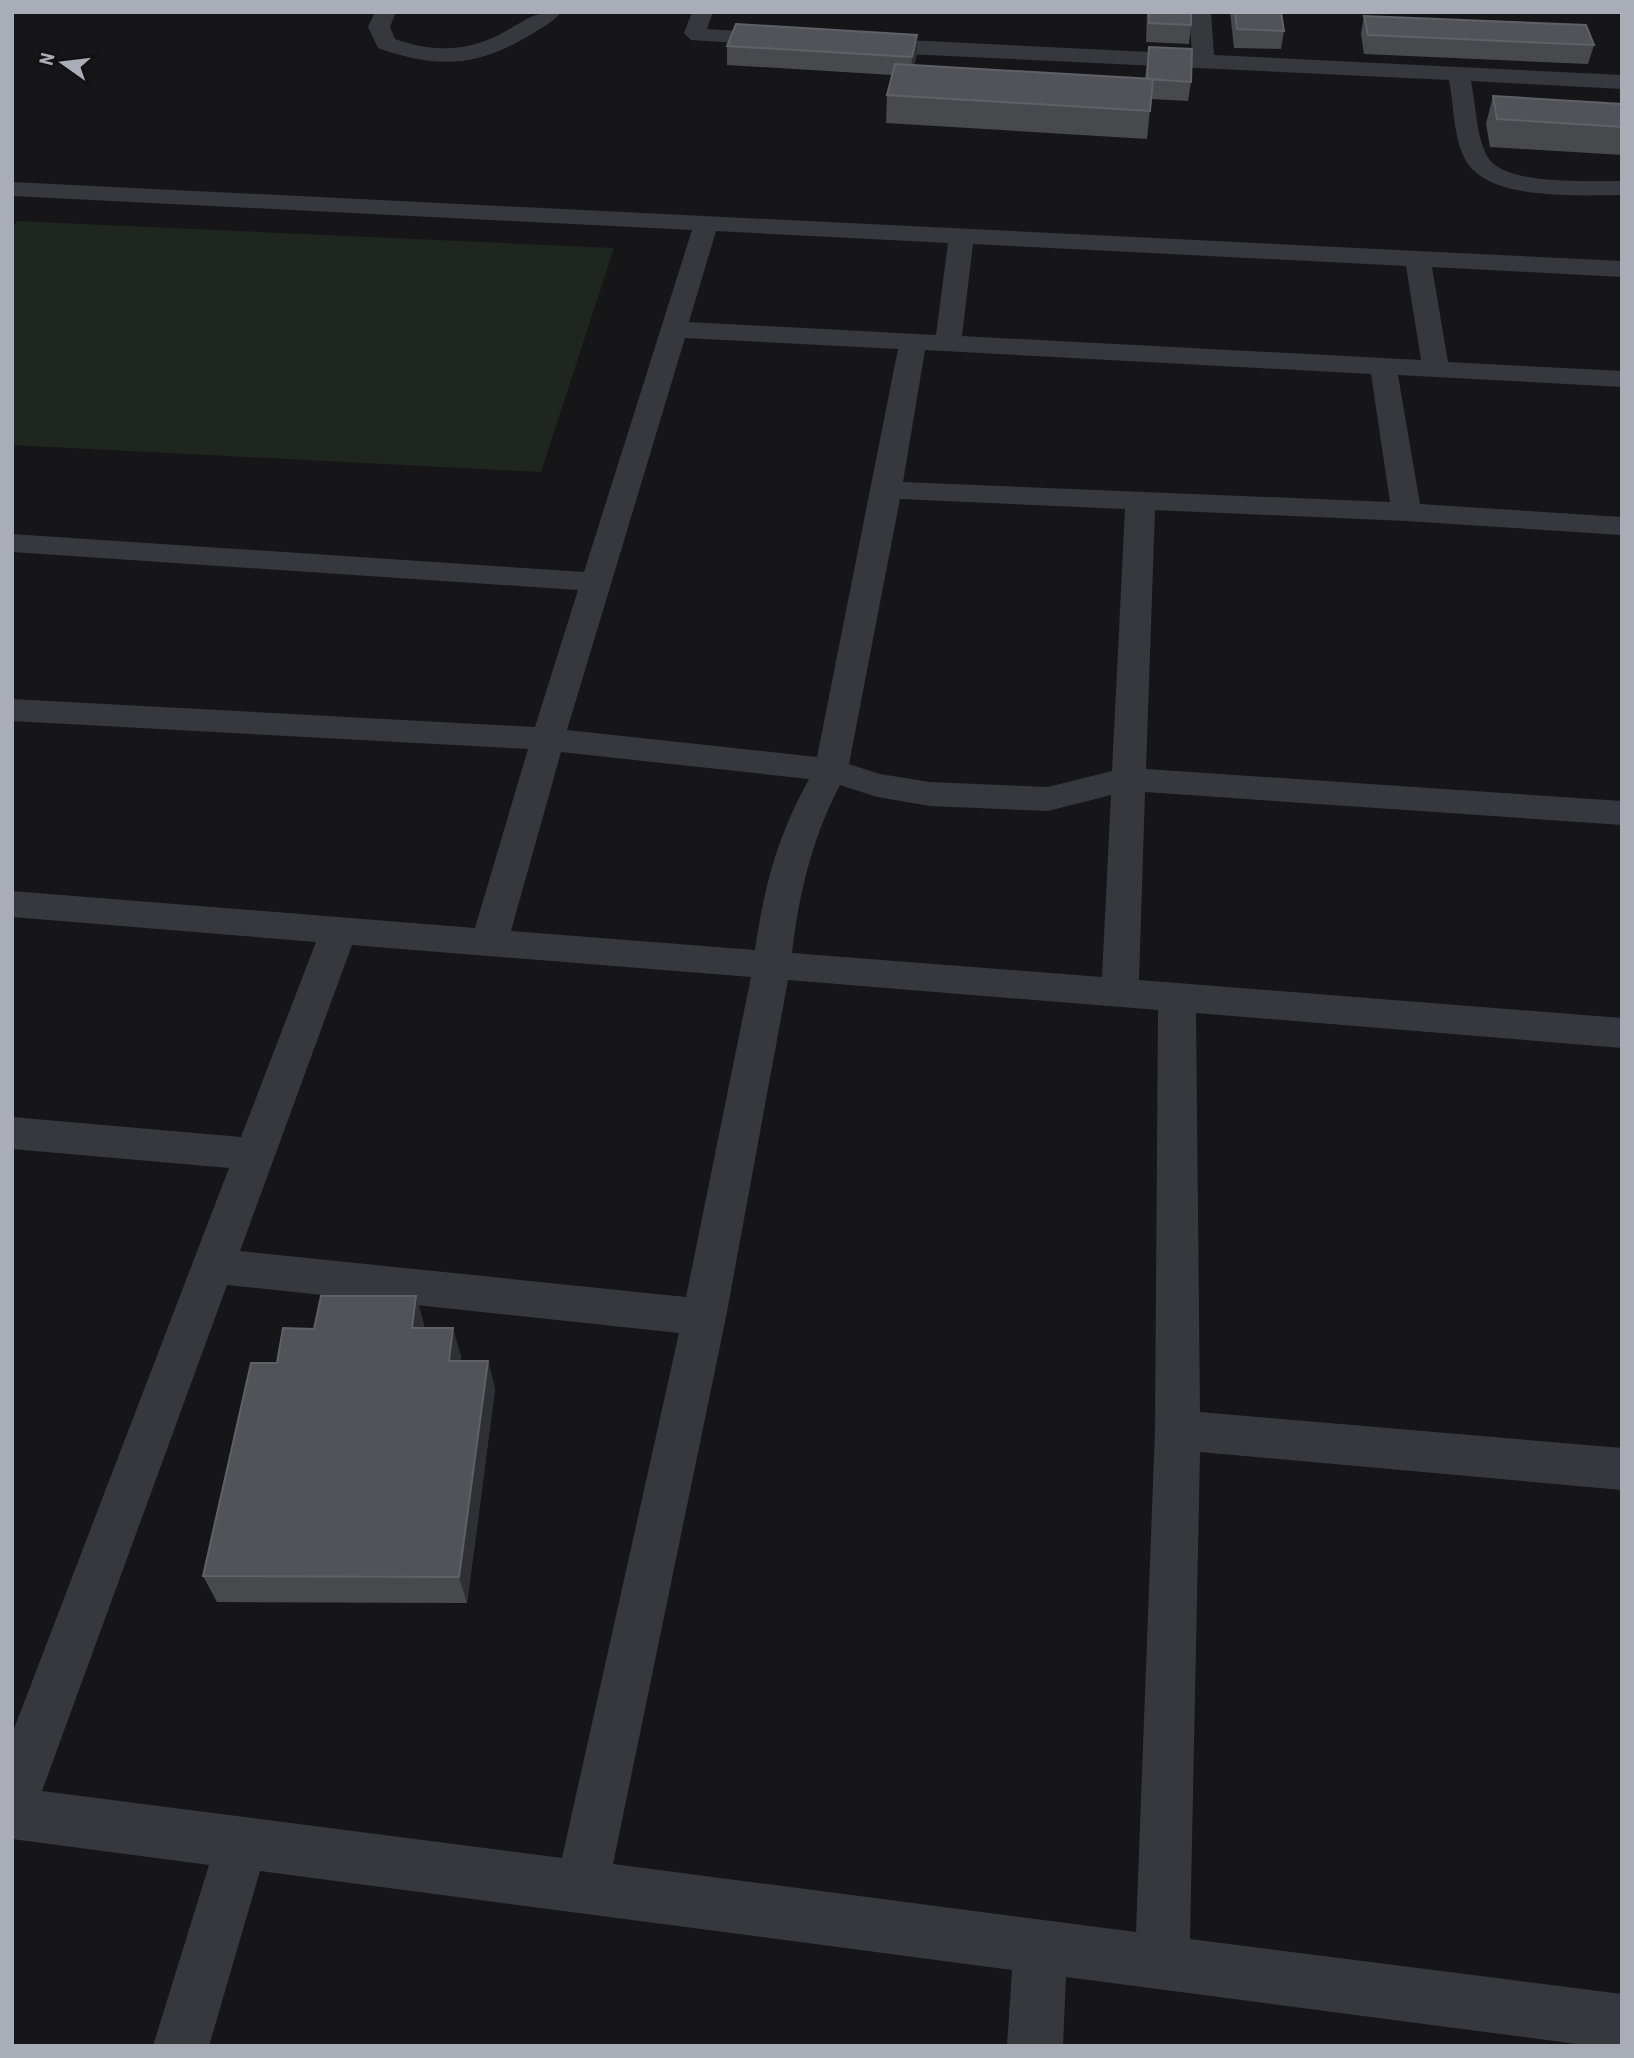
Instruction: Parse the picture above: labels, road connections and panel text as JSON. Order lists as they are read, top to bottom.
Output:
{
  "north": "left"
}
